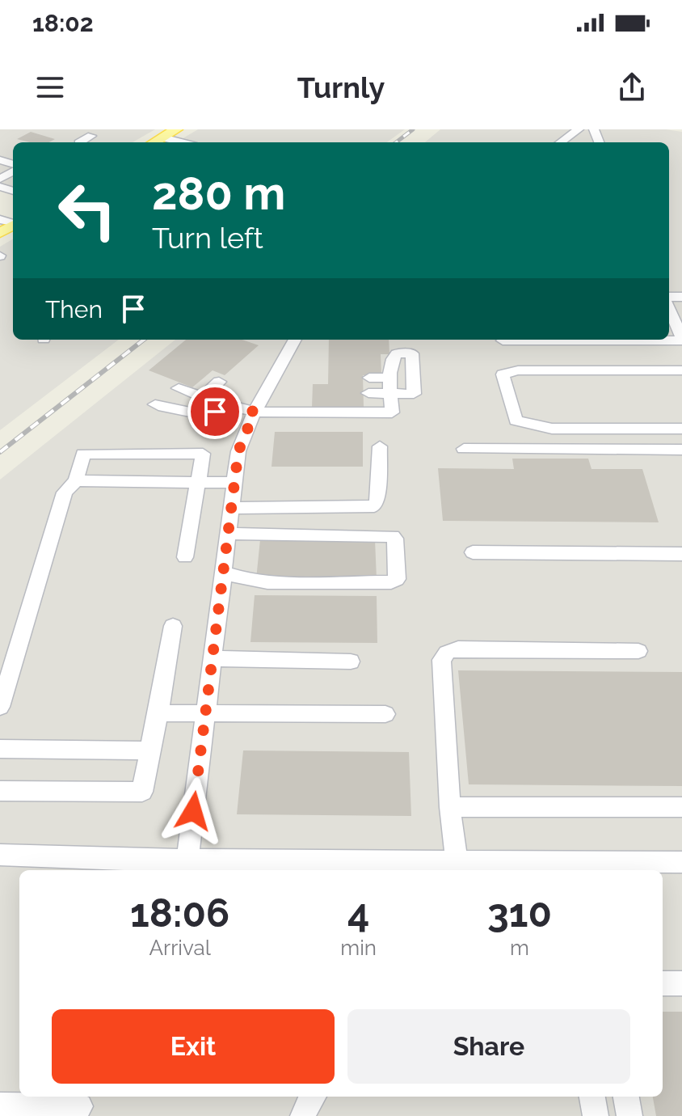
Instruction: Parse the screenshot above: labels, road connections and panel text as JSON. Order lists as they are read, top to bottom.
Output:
{
  "page": {
    "status": "18:02",
    "header": "Turnly",
    "turn": ["280 m", "Turn left"],
    "then": "Then",
    "eta": [
      "18:06",
      "Arrival",
      "4",
      "min",
      "310",
      "m"
    ],
    "buttons": ["Exit", "Share"]
  }
}
